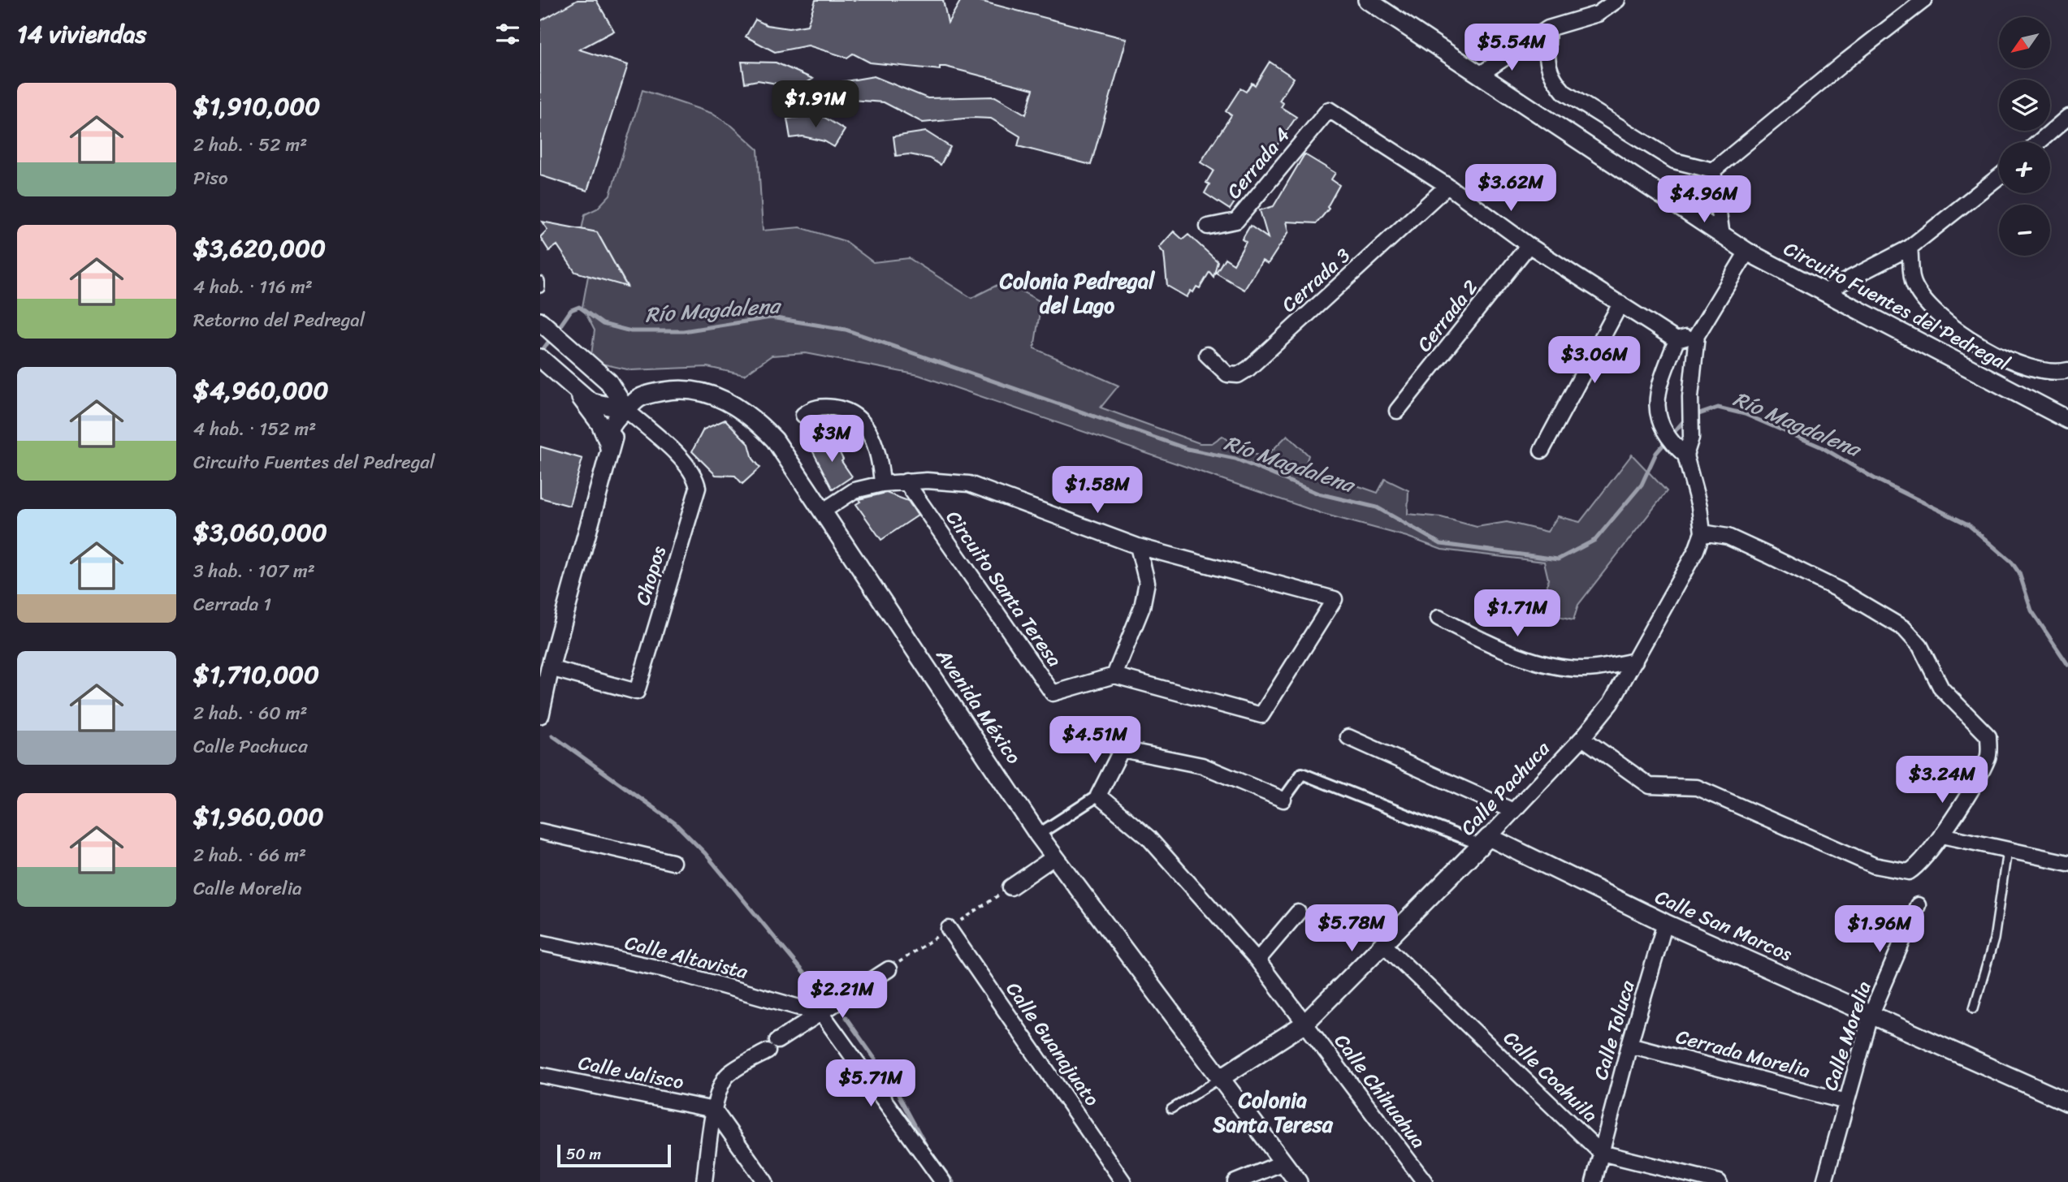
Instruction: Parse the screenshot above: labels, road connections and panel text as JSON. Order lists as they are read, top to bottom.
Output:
{
  "streets": {
    "street": [
      "Cerrada 4",
      "Cerrada 3",
      "Circuito Fuentes del Pedregal",
      "Cerrada 2",
      "Chopos",
      "Circuito Santa Teresa",
      "Avenida México",
      "Calle Pachuca",
      "Calle San Marcos",
      "Calle Altavista",
      "Calle Toluca",
      "Calle Morelia",
      "Calle Guanajuato",
      "Cerrada Morelia",
      "Calle Jalisco",
      "Calle Coahuila",
      "Calle Chihuahua"
    ]
  },
  "crossings": [
    ["Cerrada 4", "Cerrada 3"],
    ["Chopos", "Avenida México"],
    ["Circuito Santa Teresa", "Avenida México"],
    ["Avenida México", "Calle Pachuca"],
    ["Calle Pachuca", "Calle San Marcos"],
    ["Calle Pachuca", "Calle Coahuila"],
    ["Calle Pachuca", "Calle Chihuahua"],
    ["Calle San Marcos", "Calle Toluca"],
    ["Calle San Marcos", "Calle Morelia"],
    ["Calle Toluca", "Cerrada Morelia"],
    ["Calle Toluca", "Calle Coahuila"],
    ["Calle Morelia", "Cerrada Morelia"]
  ],
  "districts": ["Colonia Pedregal del Lago", "Colonia Santa Teresa"],
  "water": ["Río Magdalena"],
  "scale_bar": "50 m",
  "north": "bottom left",
  "page": {
    "heading": "14 viviendas",
    "map_buttons": ["+", "−"],
    "price": [
      "$5.54M",
      "$1.91M",
      "$3.62M",
      "$4.96M",
      "$3.06M",
      "$3M",
      "$1.58M",
      "$1.71M",
      "$4.51M",
      "$3.24M",
      "$5.78M",
      "$1.96M",
      "$2.21M",
      "$5.71M"
    ],
    "list": [
      {
        "name": "$1,910,000",
        "note": "2 hab. · 52 m² · Piso"
      },
      {
        "name": "$3,620,000",
        "note": "4 hab. · 116 m² · Retorno del Pedregal"
      },
      {
        "name": "$4,960,000",
        "note": "4 hab. · 152 m² · Circuito Fuentes del Pedregal"
      },
      {
        "name": "$3,060,000",
        "note": "3 hab. · 107 m² · Cerrada 1"
      },
      {
        "name": "$1,710,000",
        "note": "2 hab. · 60 m² · Calle Pachuca"
      },
      {
        "name": "$1,960,000",
        "note": "2 hab. · 66 m² · Calle Morelia"
      }
    ],
    "scale": "50 m"
  }
}
